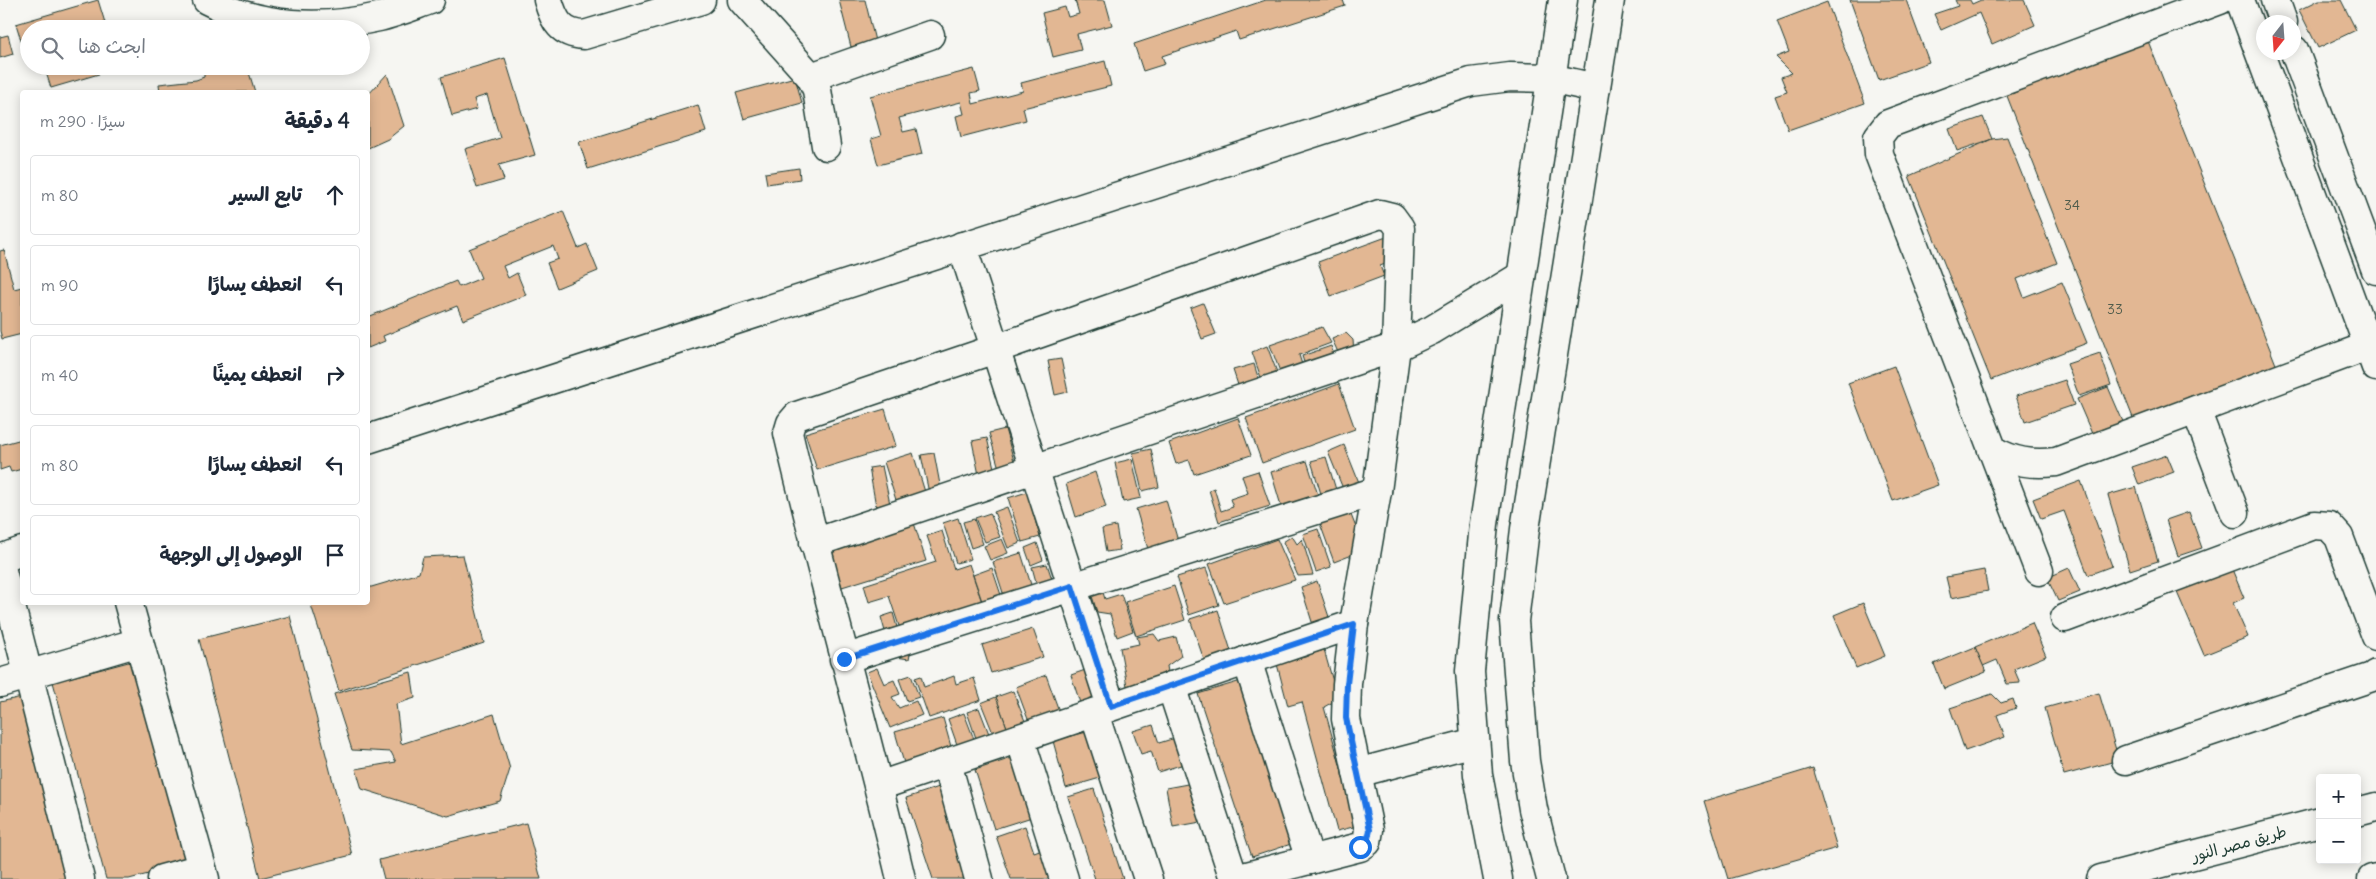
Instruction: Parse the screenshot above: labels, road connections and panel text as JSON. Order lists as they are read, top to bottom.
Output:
{
  "streets": {
    "street": ["طريق مصر النور"]
  },
  "house_numbers": ["34", "33"],
  "north": "bottom",
  "page": {
    "search": "ابحث هنا",
    "heading": ["4 دقيقة", "سيرًا · 290 m"],
    "list": [
      ["تابع السير", "80 m"],
      ["انعطف يسارًا", "90 m"],
      ["انعطف يمينًا", "40 m"],
      ["انعطف يسارًا", "80 m"],
      "الوصول إلى الوجهة"
    ],
    "map_buttons": ["+", "−"]
  }
}
